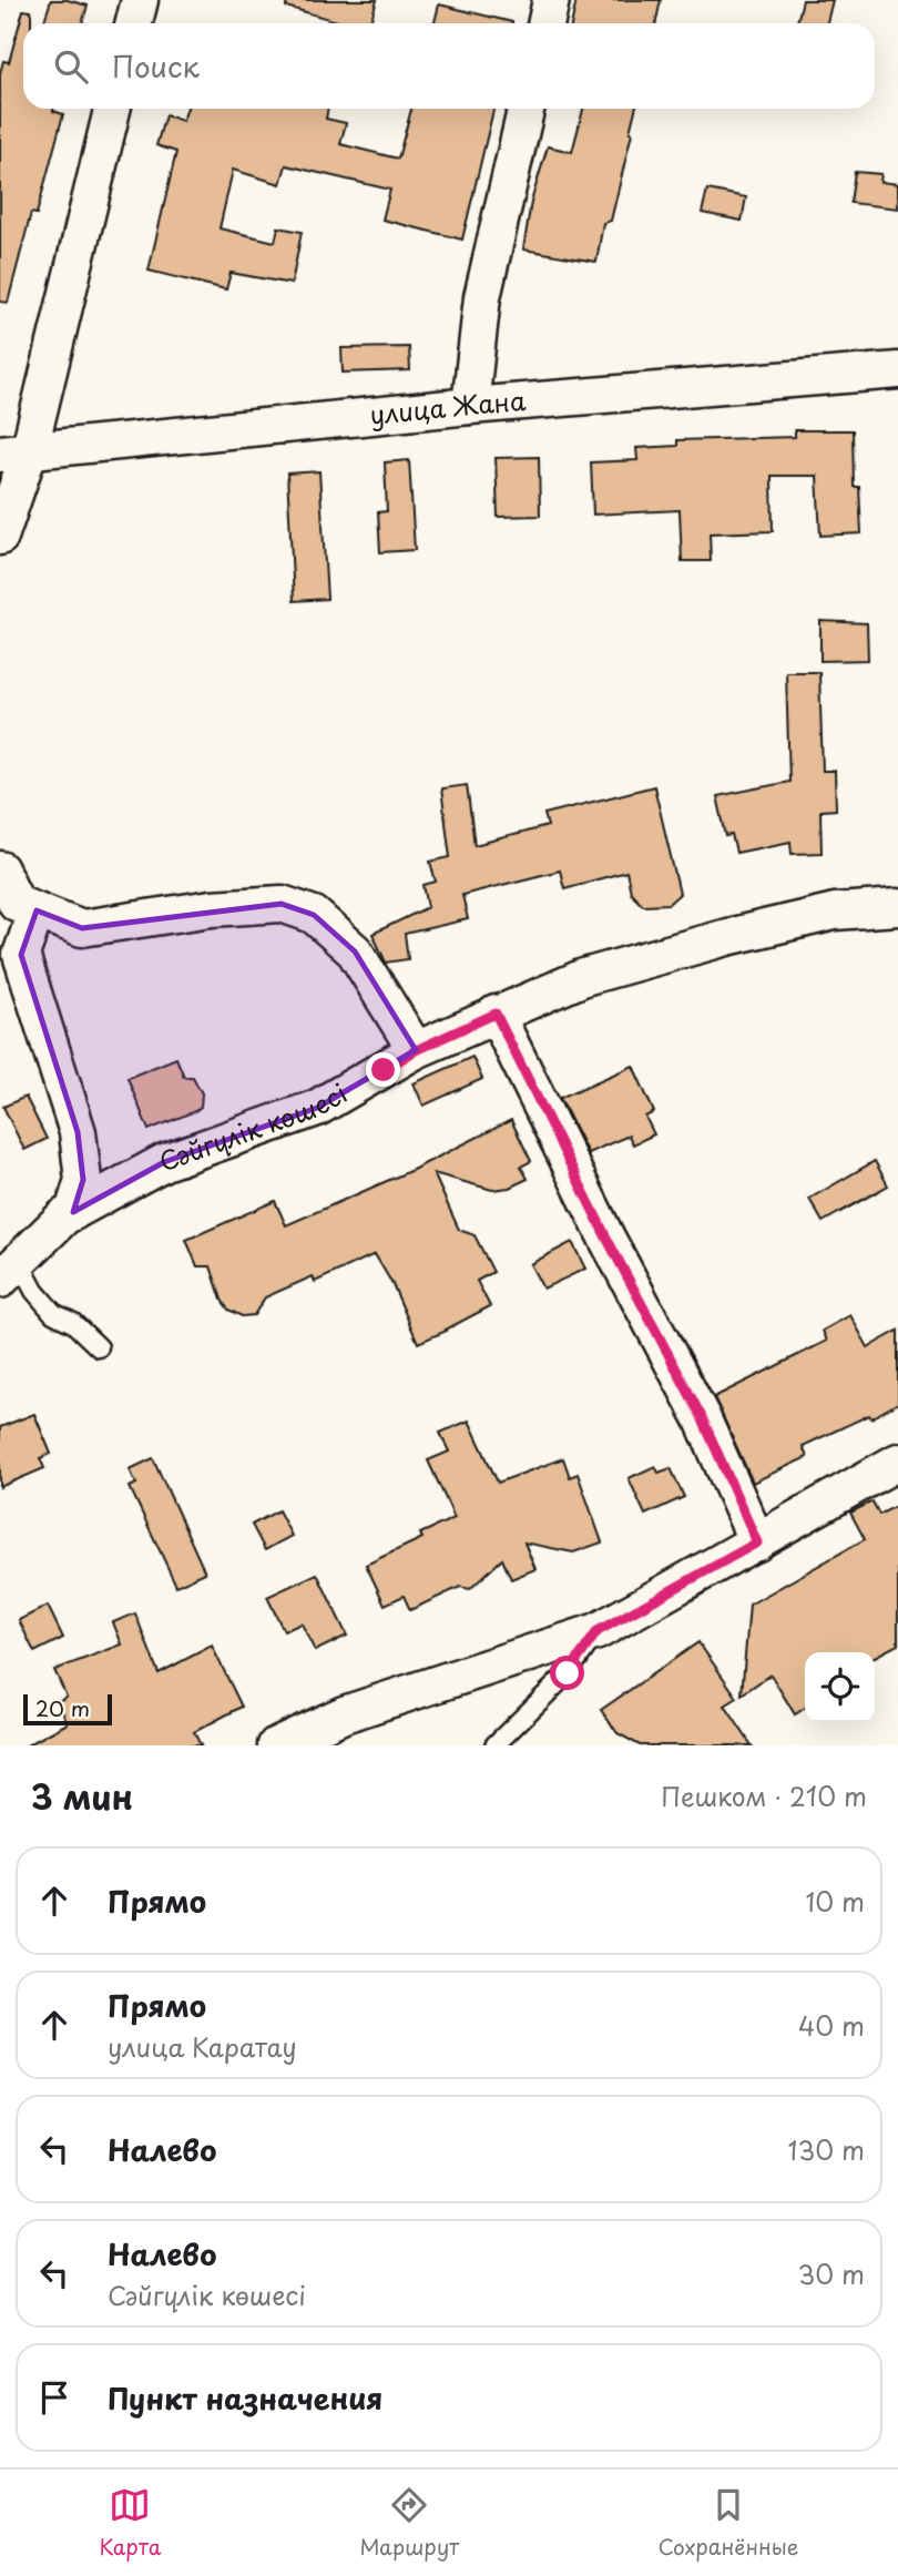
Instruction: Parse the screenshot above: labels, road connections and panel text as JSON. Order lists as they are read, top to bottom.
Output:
{
  "streets": {
    "street": ["улица Жана", "Сәйгүлік көшесі"]
  },
  "scale_bar": "20 m",
  "page": {
    "search": "Поиск",
    "scale": "20 m",
    "heading": ["3 мин", "Пешком · 210 m"],
    "list": [
      ["Прямо", "10 m"],
      ["Прямо", "улица Каратау", "40 m"],
      ["Налево", "130 m"],
      ["Налево", "Сәйгүлік көшесі", "30 m"],
      "Пункт назначения"
    ],
    "nav": ["Карта", "Маршрут", "Сохранённые"]
  }
}
